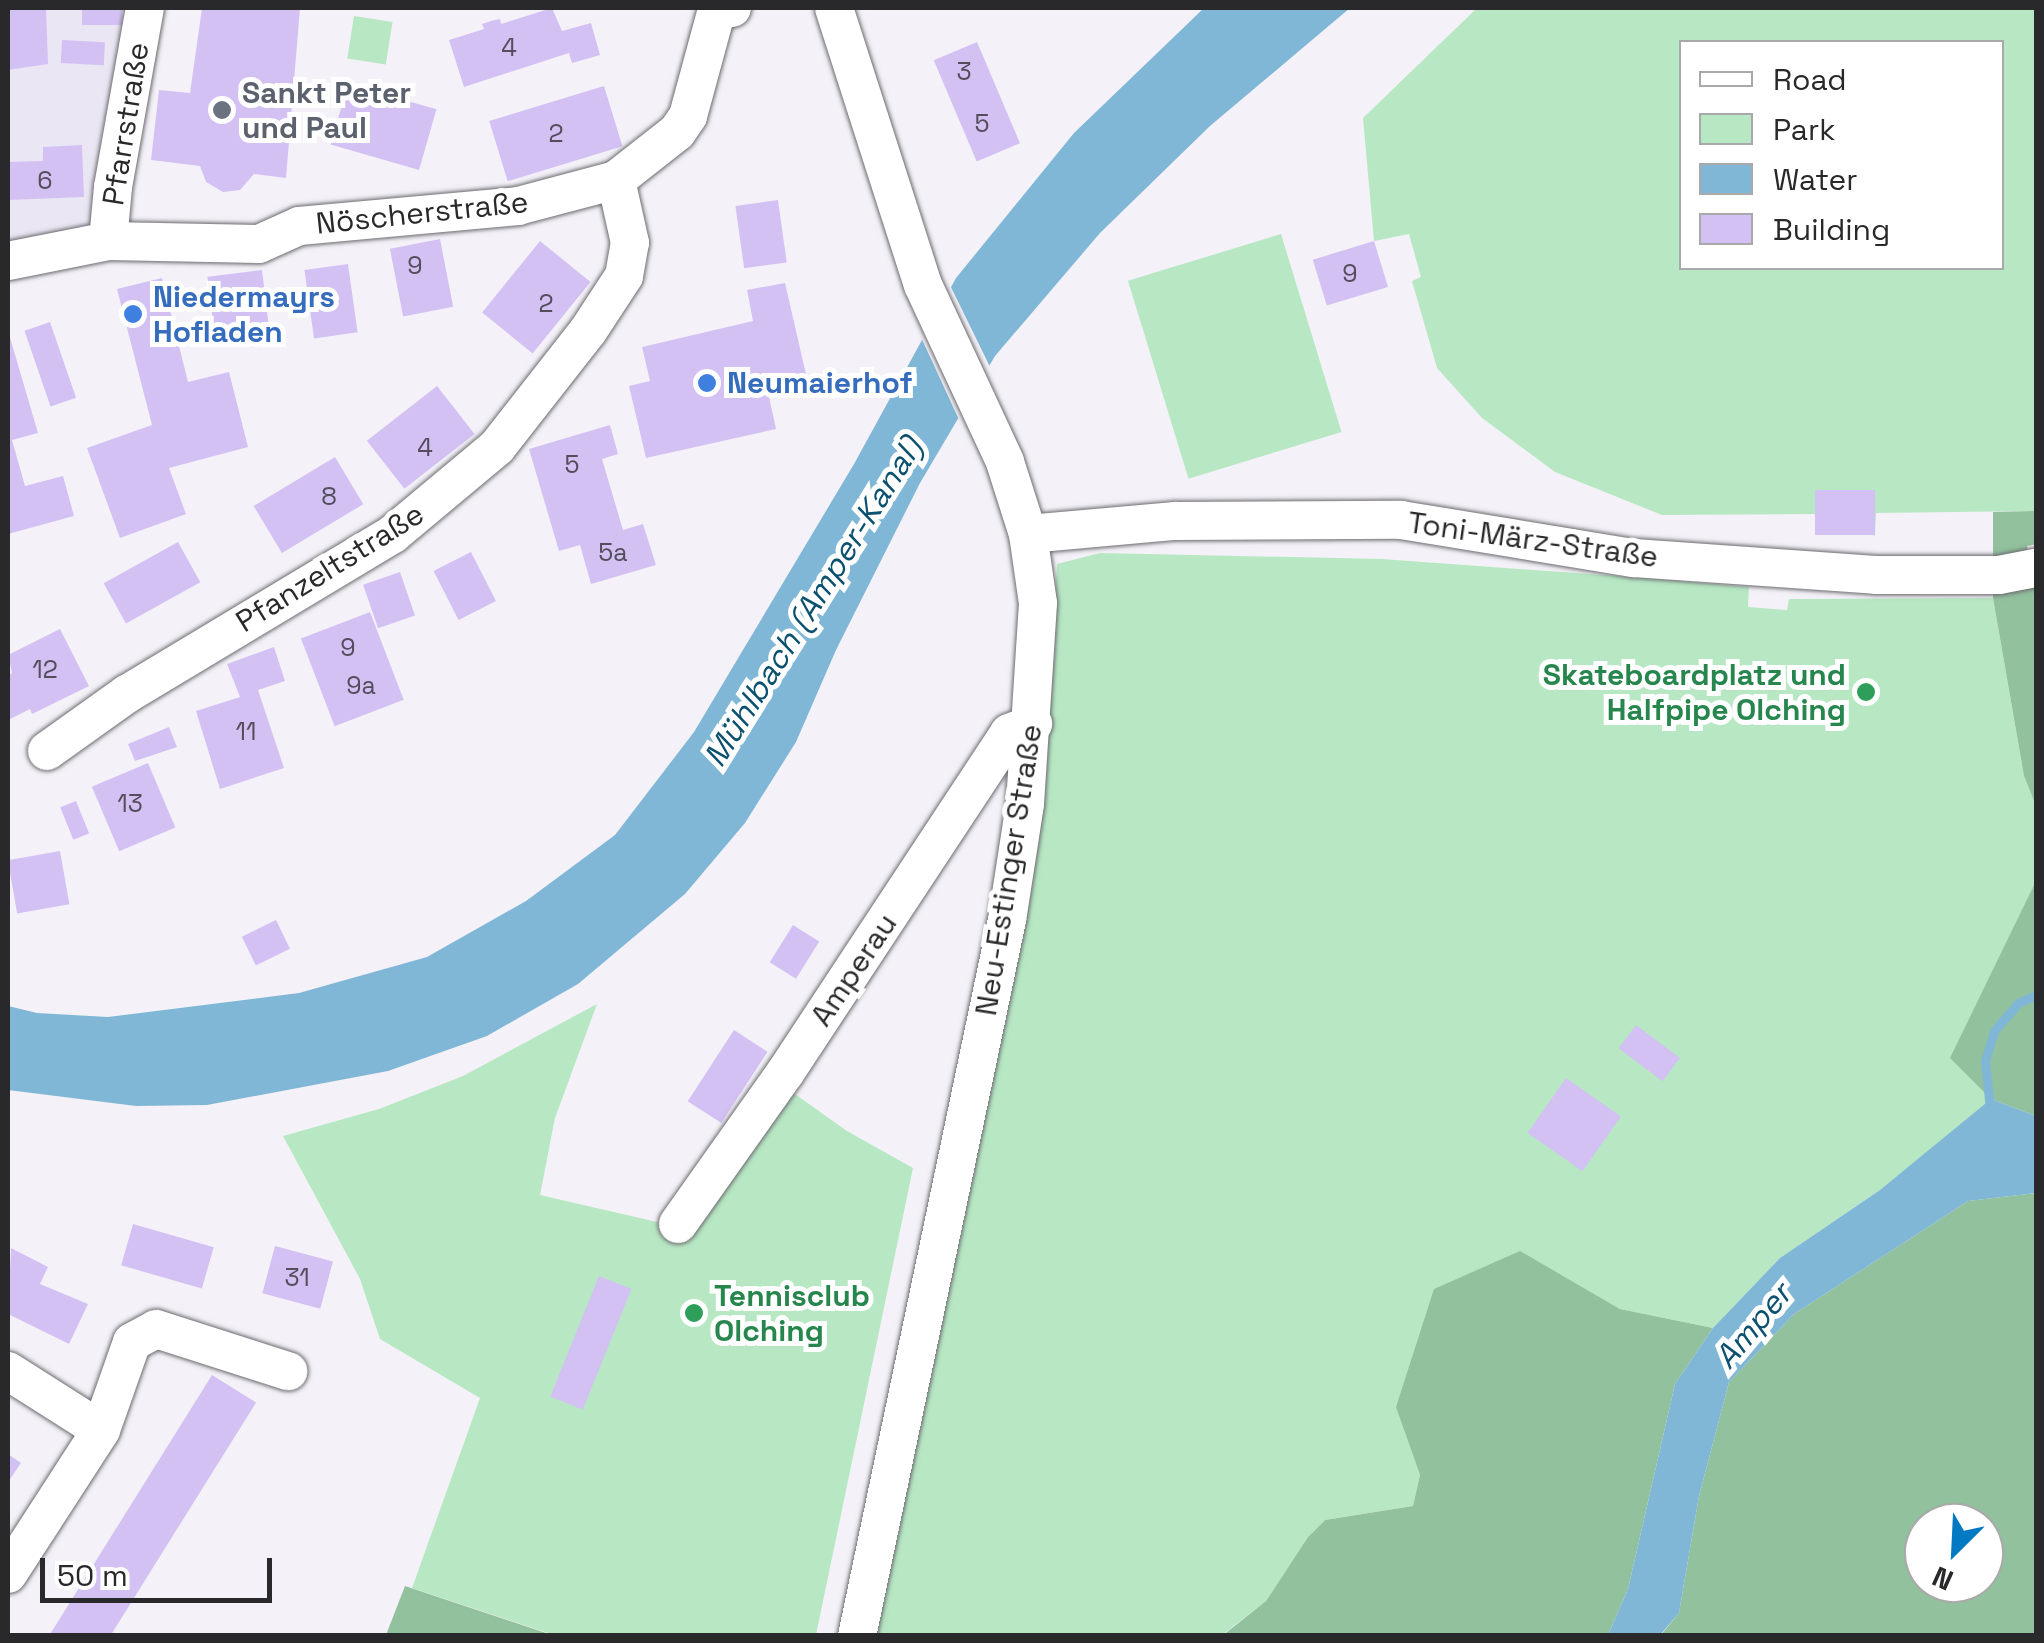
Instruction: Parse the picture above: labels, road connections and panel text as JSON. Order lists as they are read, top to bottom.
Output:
{
  "streets": {
    "street": [
      "Pfarrstraße",
      "Nöscherstraße",
      "Toni-März-Straße",
      "Pfanzeltstraße",
      "Neu-Estinger Straße",
      "Amperau"
    ]
  },
  "crossings": [
    ["Pfarrstraße", "Nöscherstraße"],
    ["Nöscherstraße", "Pfanzeltstraße"],
    ["Toni-März-Straße", "Neu-Estinger Straße"],
    ["Neu-Estinger Straße", "Amperau"]
  ],
  "water": ["Mühlbach (Amper-Kanal)", "Amper"],
  "places": [
    "Sankt Peter und Paul",
    "Niedermayrs Hofladen",
    "Neumaierhof",
    "Skateboardplatz und Halfpipe Olching",
    "Tennisclub Olching"
  ],
  "house_numbers": [
    "4",
    "3",
    "5",
    "2",
    "6",
    "9",
    "9",
    "2",
    "4",
    "5",
    "8",
    "5a",
    "9",
    "12",
    "9a",
    "11",
    "13",
    "31"
  ],
  "legend": [
    "Road",
    "Park",
    "Water",
    "Building"
  ],
  "scale_bar": "50 m",
  "north": "bottom left"
}
